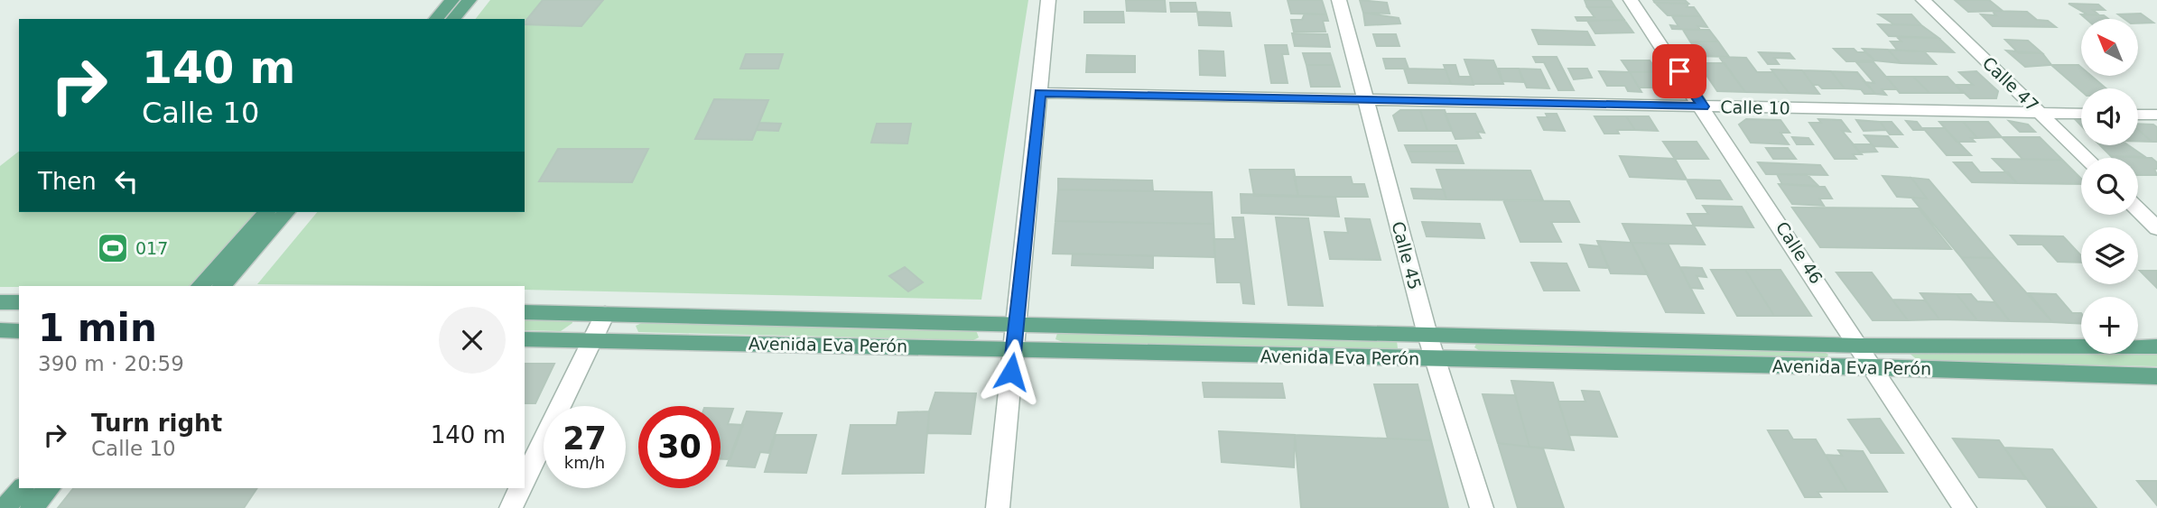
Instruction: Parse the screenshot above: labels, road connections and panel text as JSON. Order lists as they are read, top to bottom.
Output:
{
  "streets": {
    "main road": ["Avenida Eva Perón"],
    "street": [
      "Calle 47",
      "Calle 10",
      "Calle 46",
      "Calle 45"
    ]
  },
  "crossings": [
    ["Calle 47", "Calle 10"],
    ["Calle 10", "Calle 46"],
    ["Calle 10", "Calle 45"],
    ["Calle 46", "Avenida Eva Perón"],
    ["Calle 45", "Avenida Eva Perón"]
  ],
  "places": {
    "sports": ["017"]
  },
  "north": "top left",
  "page": {
    "map_buttons": "+",
    "turn": ["140 m", "Calle 10"],
    "then": "Then",
    "heading": ["1 min", "390 m · 20:59"],
    "list": [
      {
        "name": "Turn right",
        "note": "Calle 10",
        "value": "140 m"
      }
    ],
    "speed": "27 km/h",
    "limit": "30"
  }
}
